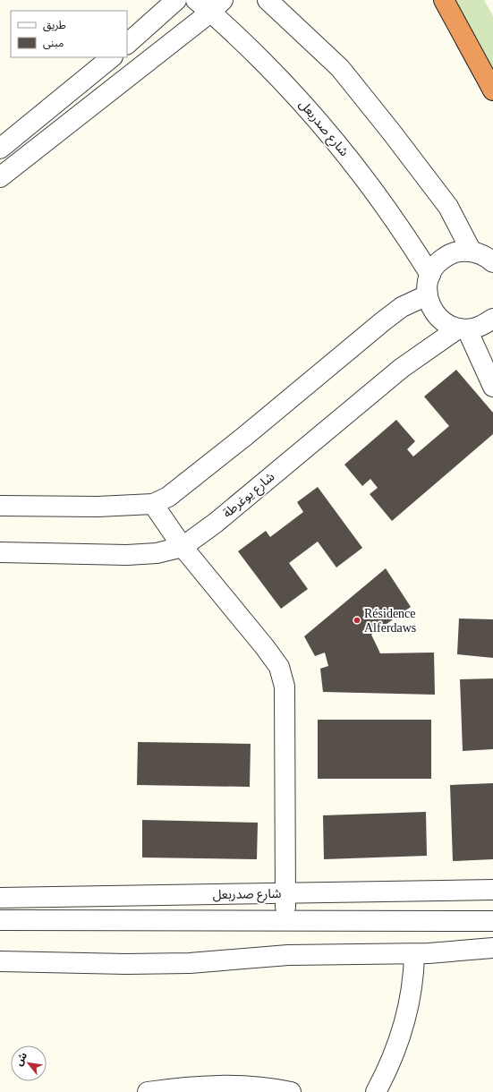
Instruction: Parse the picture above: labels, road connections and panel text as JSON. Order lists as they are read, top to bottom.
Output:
{
  "streets": {
    "street": ["شارع صدربعل", "شارع يوغرطة"]
  },
  "places": ["Résidence Alferdaws"],
  "legend": ["طريق", "مبنى"],
  "north": "top left"
}
